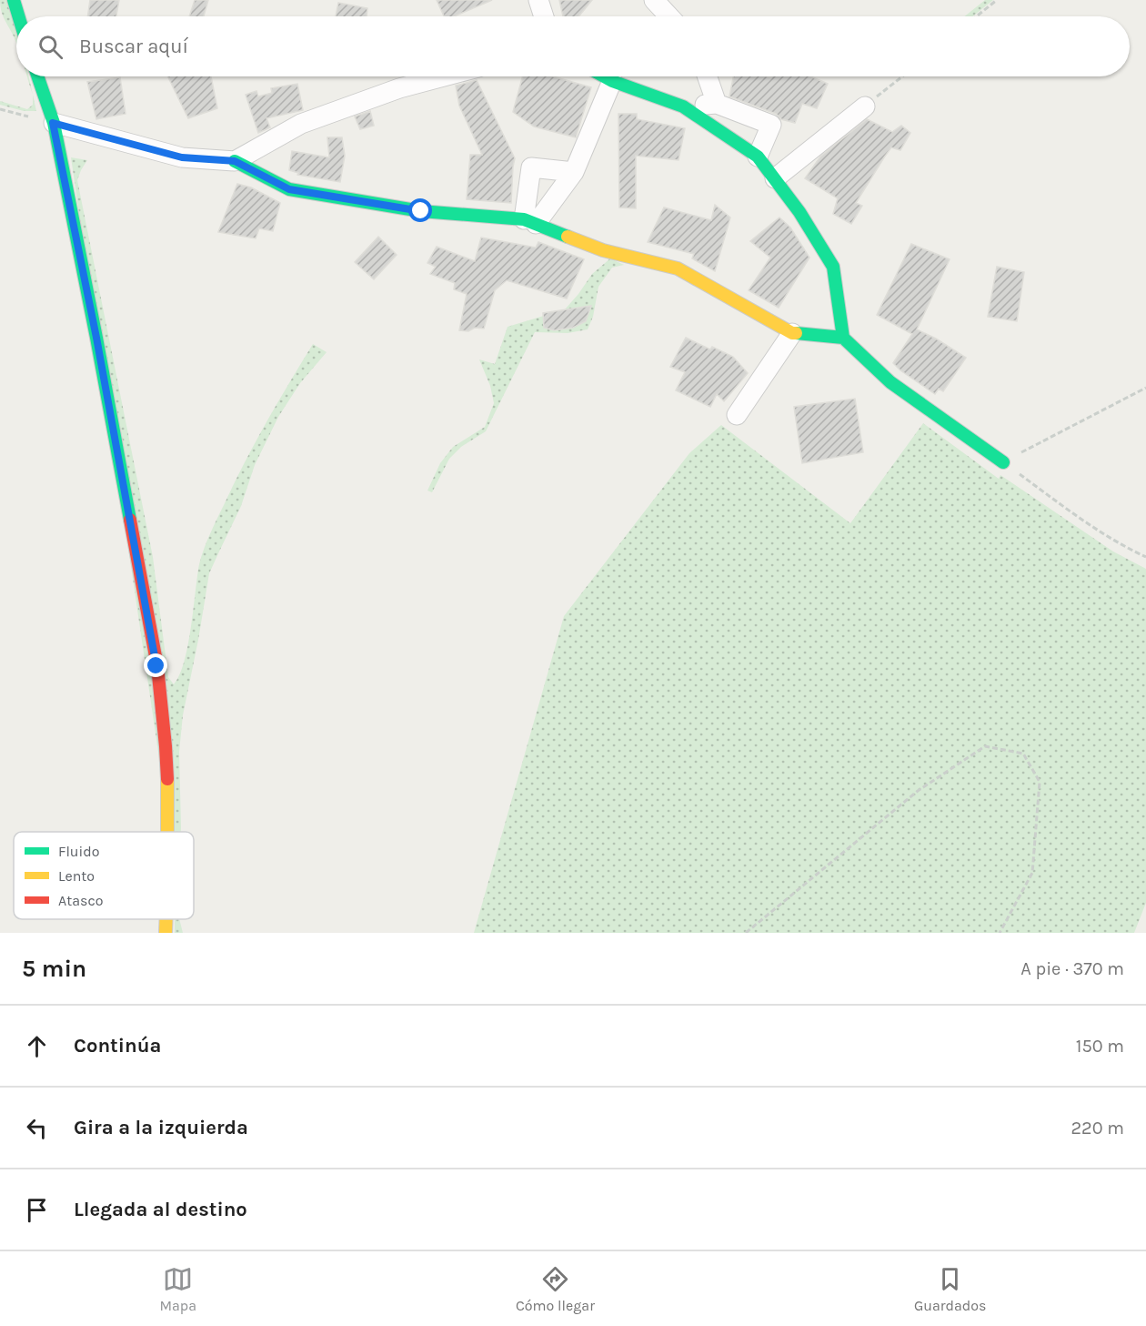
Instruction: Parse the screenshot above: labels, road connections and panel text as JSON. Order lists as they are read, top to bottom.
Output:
{
  "legend": ["Fluido", "Lento", "Atasco"],
  "page": {
    "search": "Buscar aquí",
    "heading": ["5 min", "A pie · 370 m"],
    "list": [
      ["Continúa", "150 m"],
      ["Gira a la izquierda", "220 m"],
      "Llegada al destino"
    ],
    "nav": ["Mapa", "Cómo llegar", "Guardados"]
  }
}
